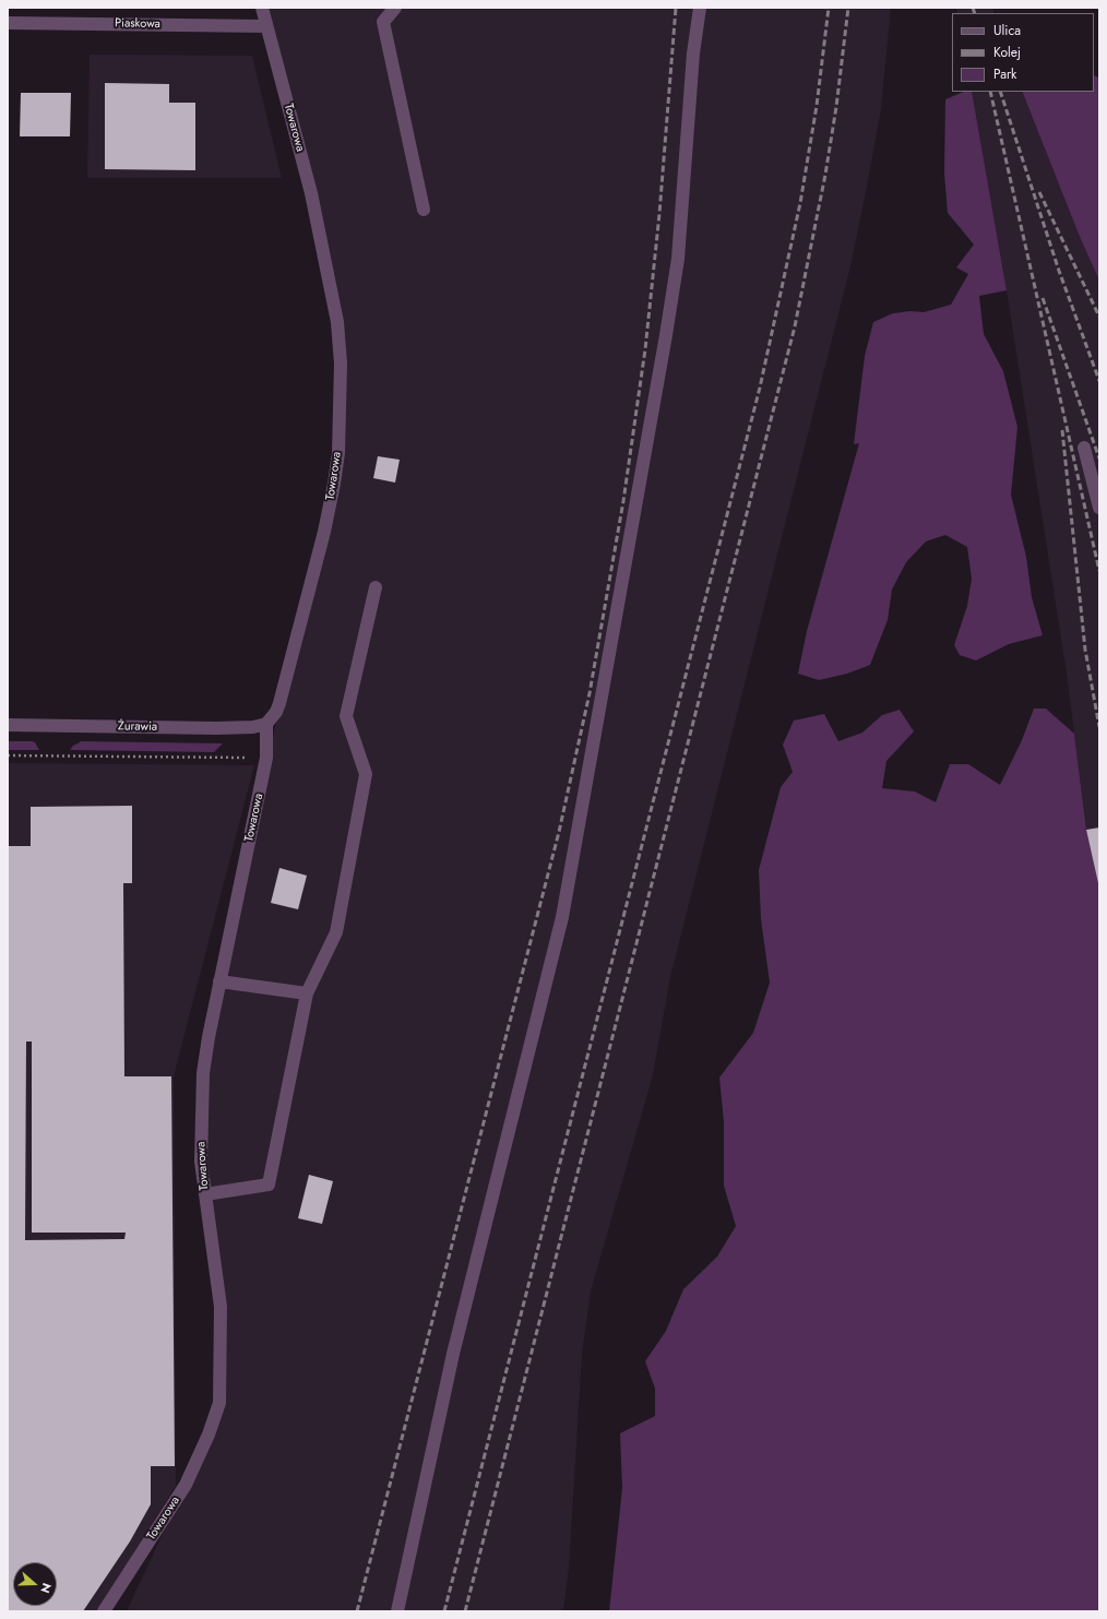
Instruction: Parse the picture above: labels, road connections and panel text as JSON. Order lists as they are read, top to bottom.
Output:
{
  "streets": {
    "street": ["Piaskowa", "Towarowa", "Żurawia"]
  },
  "crossings": [
    ["Piaskowa", "Towarowa"],
    ["Towarowa", "Żurawia"]
  ],
  "legend": ["Ulica", "Kolej", "Park"],
  "north": "right"
}
